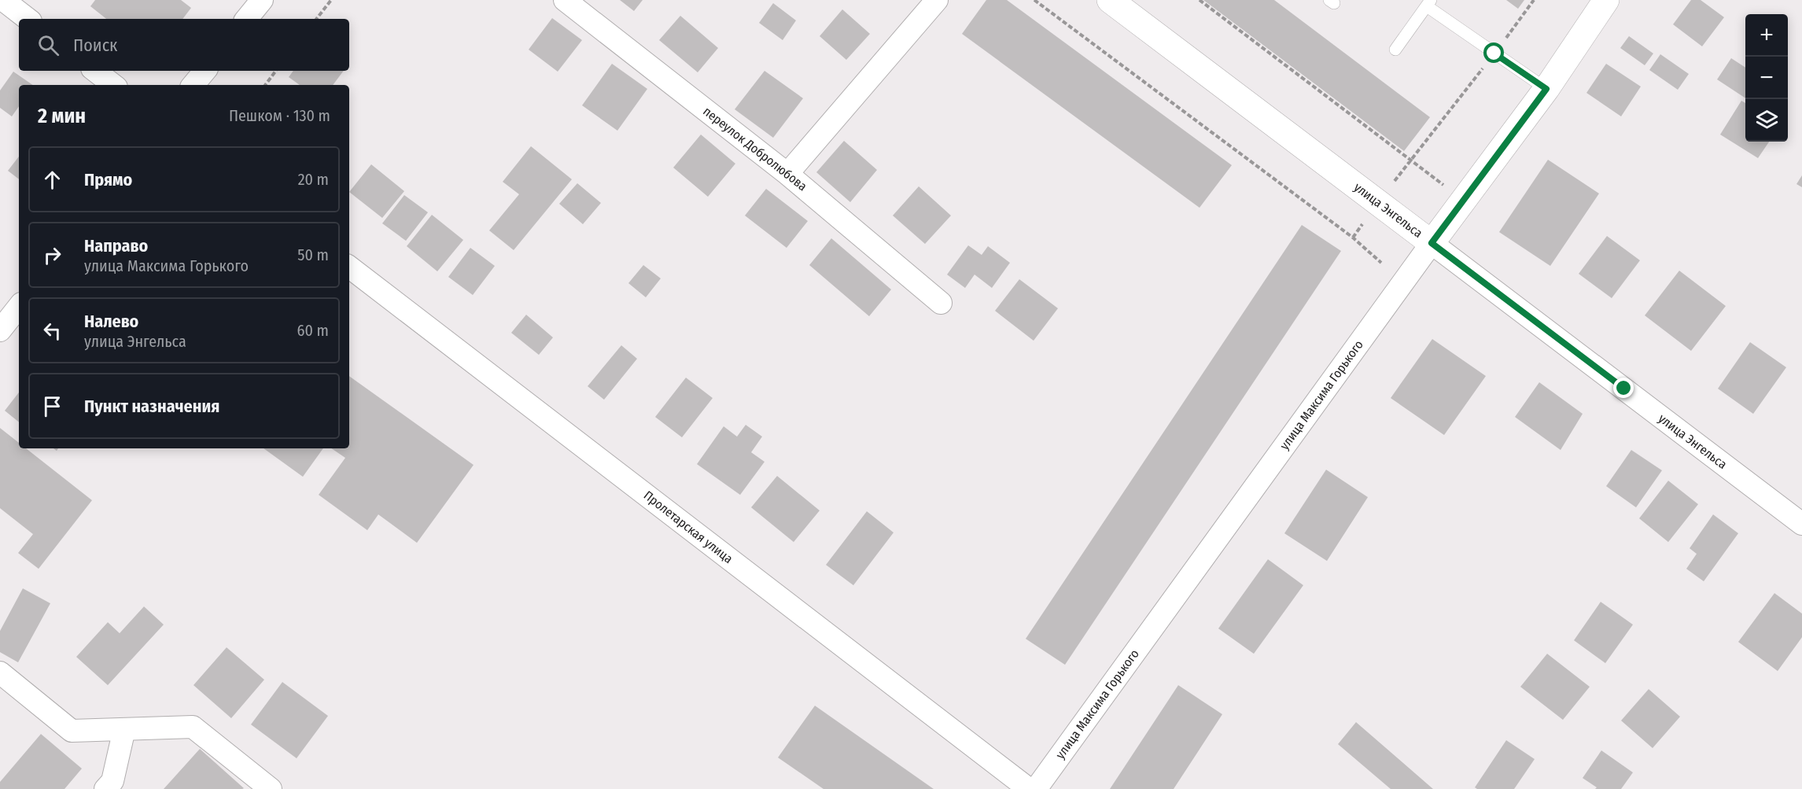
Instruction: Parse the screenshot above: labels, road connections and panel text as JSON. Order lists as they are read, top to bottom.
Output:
{
  "streets": {
    "main road": ["улица Энгельса", "улица Максима Горького"],
    "street": ["переулок Добролюбова", "Пролетарская улица"]
  },
  "crossings": [
    ["улица Энгельса", "улица Максима Горького"]
  ],
  "page": {
    "map_buttons": ["+", "−"],
    "search": "Поиск",
    "heading": ["2 мин", "Пешком · 130 m"],
    "list": [
      ["Прямо", "20 m"],
      ["Направо", "улица Максима Горького", "50 m"],
      ["Налево", "улица Энгельса", "60 m"],
      "Пункт назначения"
    ]
  }
}
